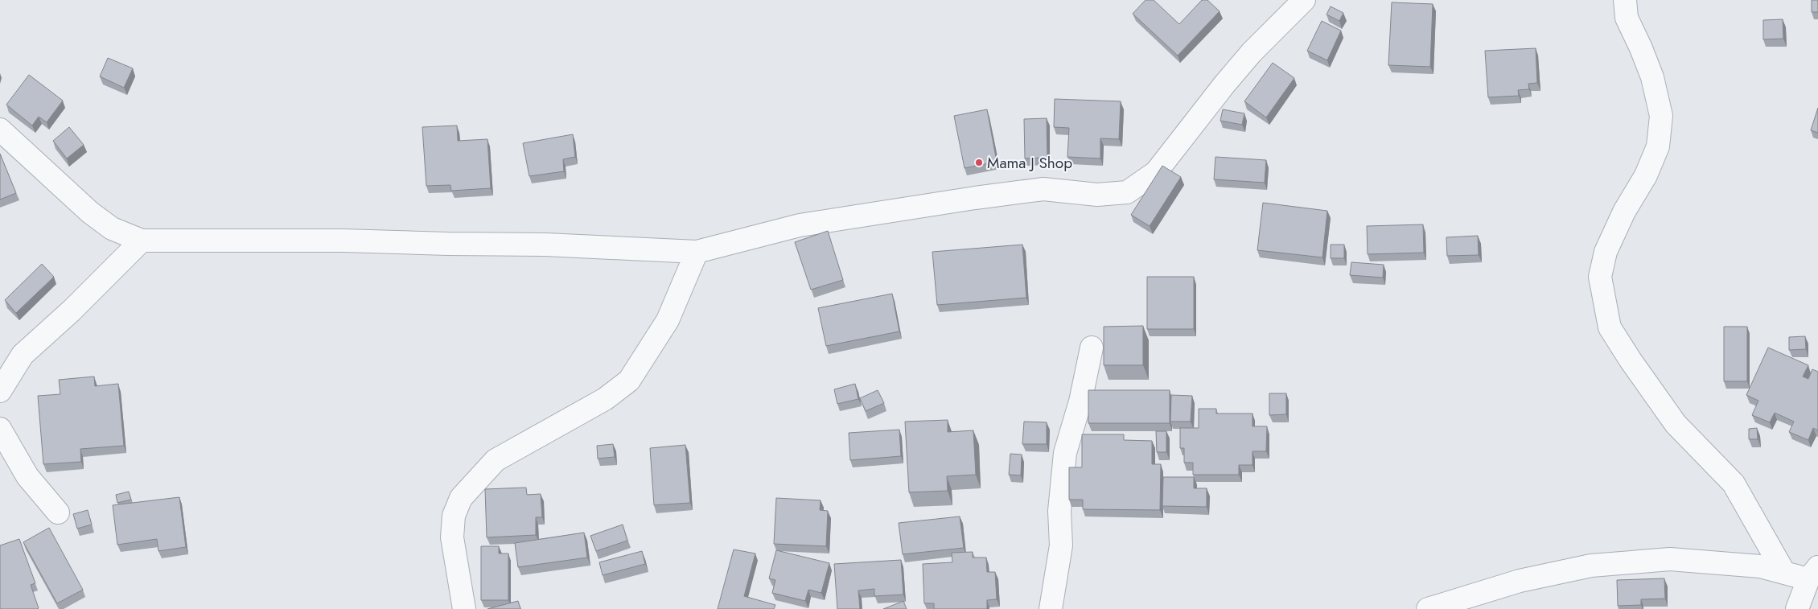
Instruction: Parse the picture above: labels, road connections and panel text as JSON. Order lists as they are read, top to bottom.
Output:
{
  "places": ["Mama J Shop"]
}
